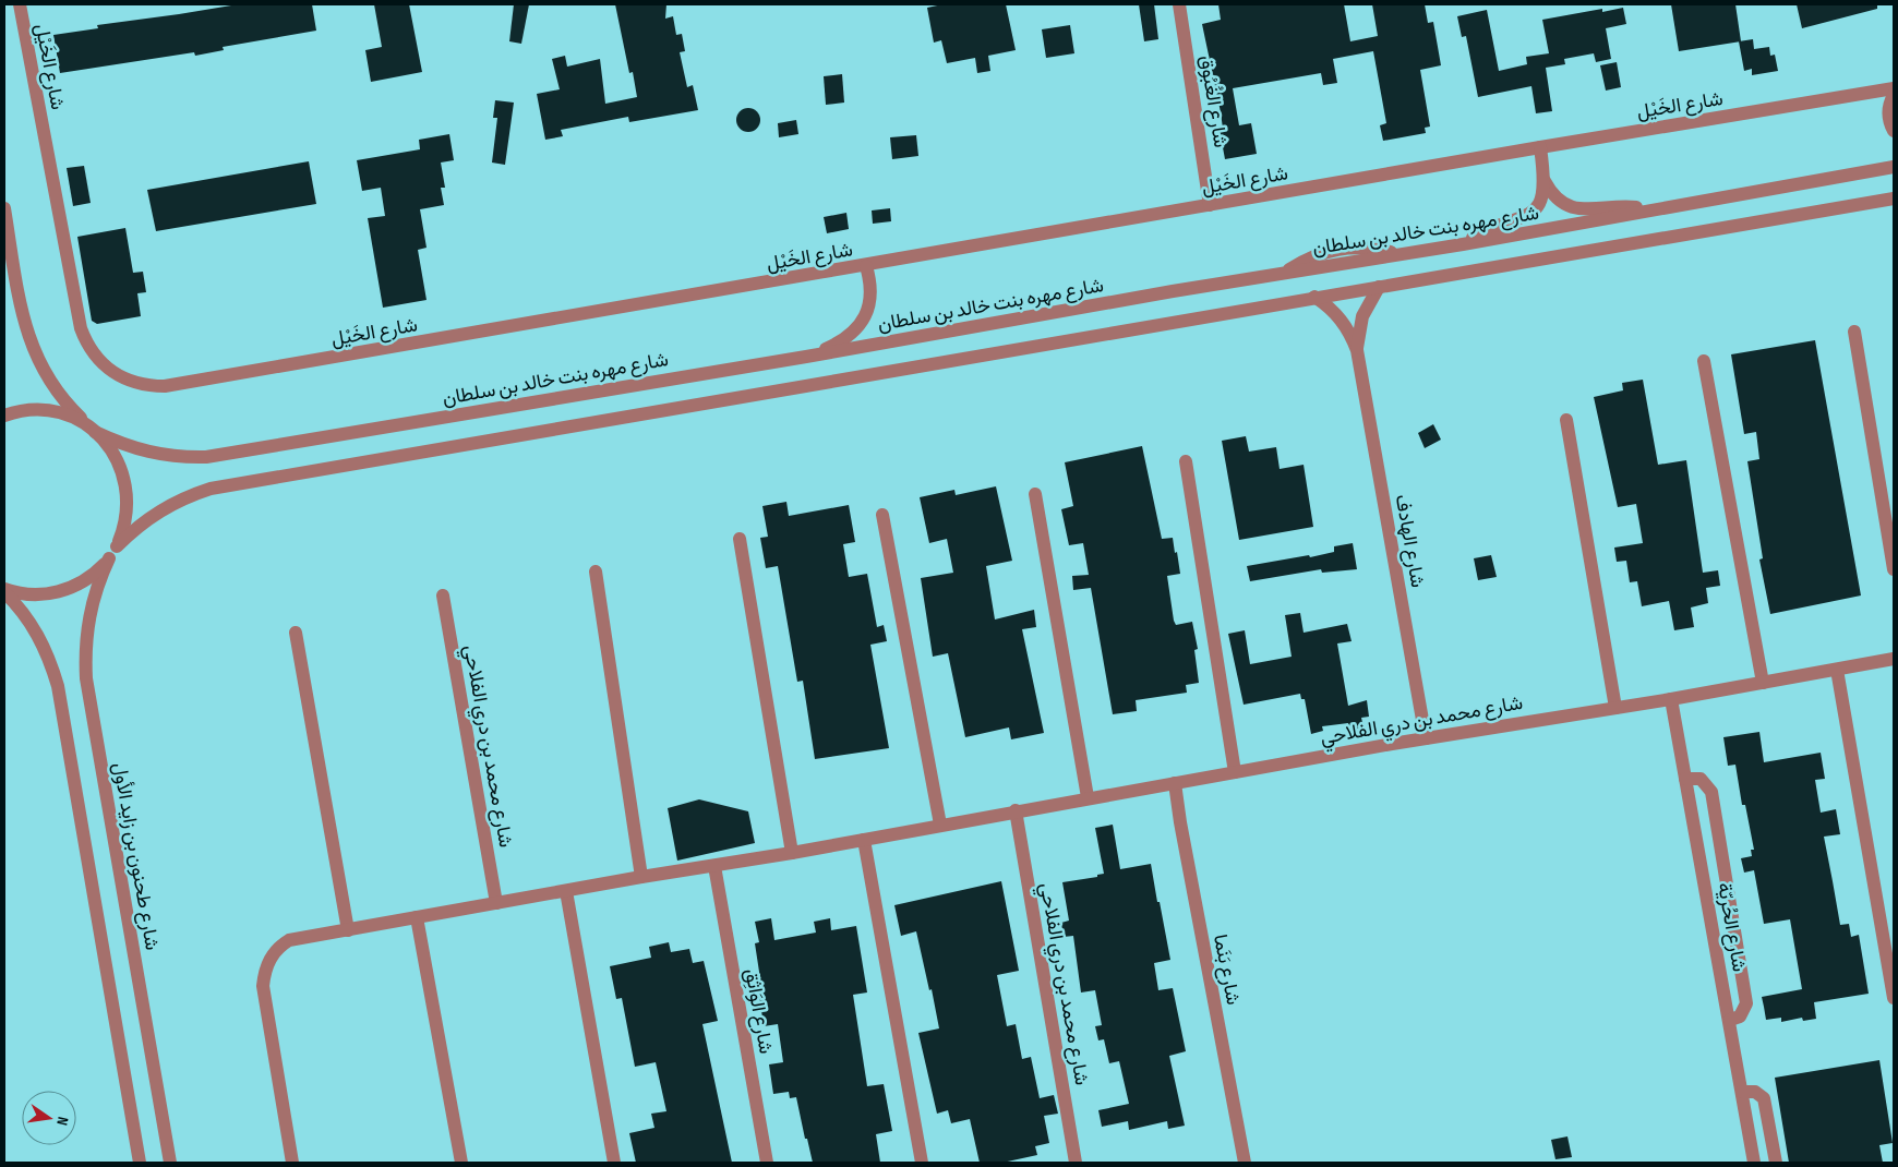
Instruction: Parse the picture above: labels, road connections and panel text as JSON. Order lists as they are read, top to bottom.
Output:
{
  "streets": {
    "street": [
      "شارع الخَيْل",
      "شارع الغُبُوق",
      "شارع مهره بنت خالد بن سلطان",
      "شارع الهادف",
      "شارع محمد بن دري الفلاحي",
      "شارع طحنون بن زايد الأول",
      "شارع الحُريّة",
      "شارع بَنَما",
      "شارع الوَاثِق"
    ]
  },
  "crossings": [
    ["شارع الخَيْل", "شارع الغُبُوق"],
    ["شارع الهادف", "شارع محمد بن دري الفلاحي"],
    ["شارع محمد بن دري الفلاحي", "شارع الحُريّة"],
    ["شارع محمد بن دري الفلاحي", "شارع بَنَما"],
    ["شارع محمد بن دري الفلاحي", "شارع الوَاثِق"]
  ],
  "north": "right"
}
